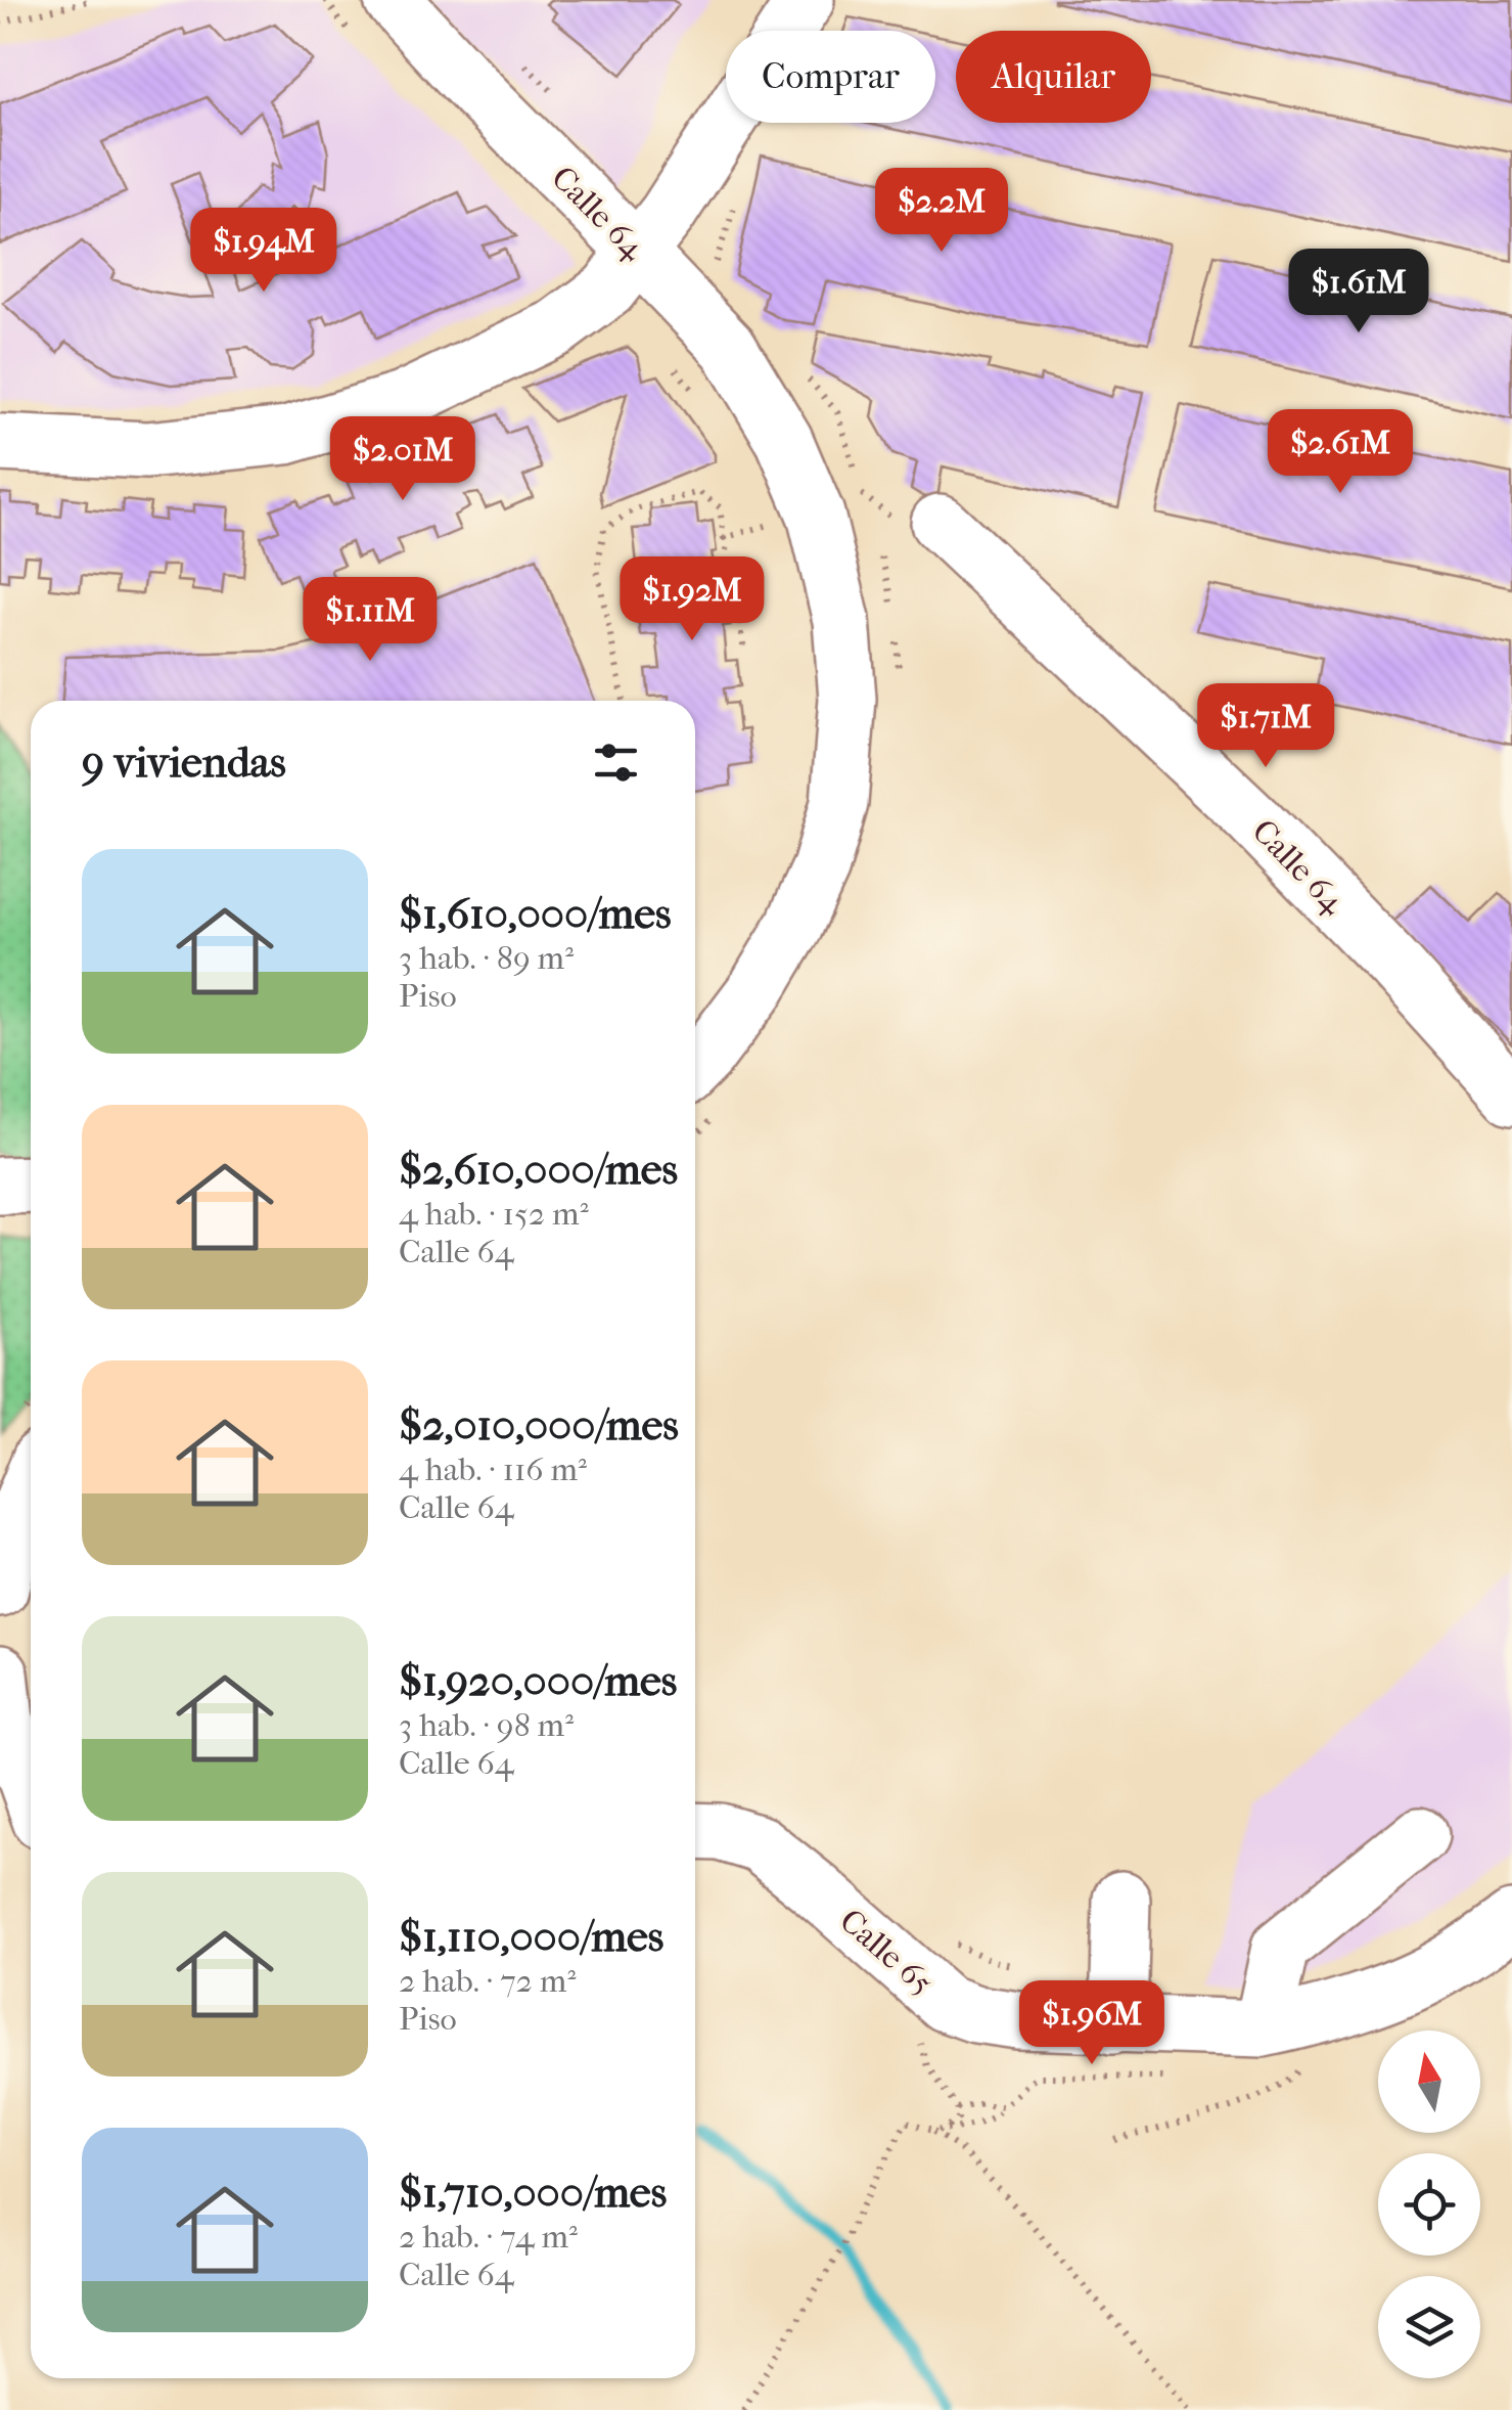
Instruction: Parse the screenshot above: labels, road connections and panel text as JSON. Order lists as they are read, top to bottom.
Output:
{
  "streets": {
    "street": ["Calle 64", "Calle 65"]
  },
  "north": "top",
  "page": {
    "chip": ["Comprar", "Alquilar"],
    "price": [
      "$2.2M",
      "$1.94M",
      "$1.61M",
      "$2.61M",
      "$2.01M",
      "$1.92M",
      "$1.11M",
      "$1.71M",
      "$1.96M"
    ],
    "heading": "9 viviendas",
    "list": [
      {
        "name": "$1,610,000/mes",
        "note": "3 hab. · 89 m² · Piso"
      },
      {
        "name": "$2,610,000/mes",
        "note": "4 hab. · 152 m² · Calle 64"
      },
      {
        "name": "$2,010,000/mes",
        "note": "4 hab. · 116 m² · Calle 64"
      },
      {
        "name": "$1,920,000/mes",
        "note": "3 hab. · 98 m² · Calle 64"
      },
      {
        "name": "$1,110,000/mes",
        "note": "2 hab. · 72 m² · Piso"
      },
      {
        "name": "$1,710,000/mes",
        "note": "2 hab. · 74 m² · Calle 64"
      }
    ]
  }
}
